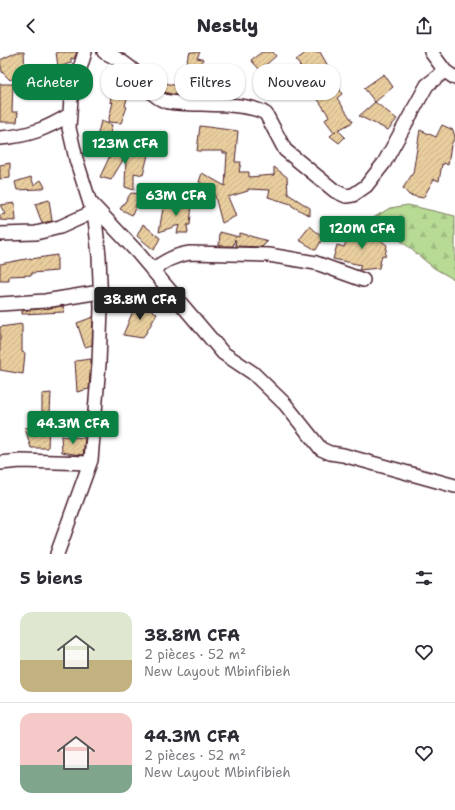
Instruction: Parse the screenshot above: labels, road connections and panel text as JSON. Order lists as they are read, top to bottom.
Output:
{
  "page": {
    "header": "Nestly",
    "chip": [
      "Acheter",
      "Louer",
      "Filtres",
      "Nouveau"
    ],
    "price": [
      "123M CFA",
      "63M CFA",
      "120M CFA",
      "38.8M CFA",
      "44.3M CFA"
    ],
    "heading": "5 biens",
    "list": [
      {
        "name": "38.8M CFA",
        "note": "2 pièces · 52 m² · New Layout Mbinfibieh"
      },
      {
        "name": "44.3M CFA",
        "note": "2 pièces · 52 m² · New Layout Mbinfibieh"
      }
    ]
  }
}
